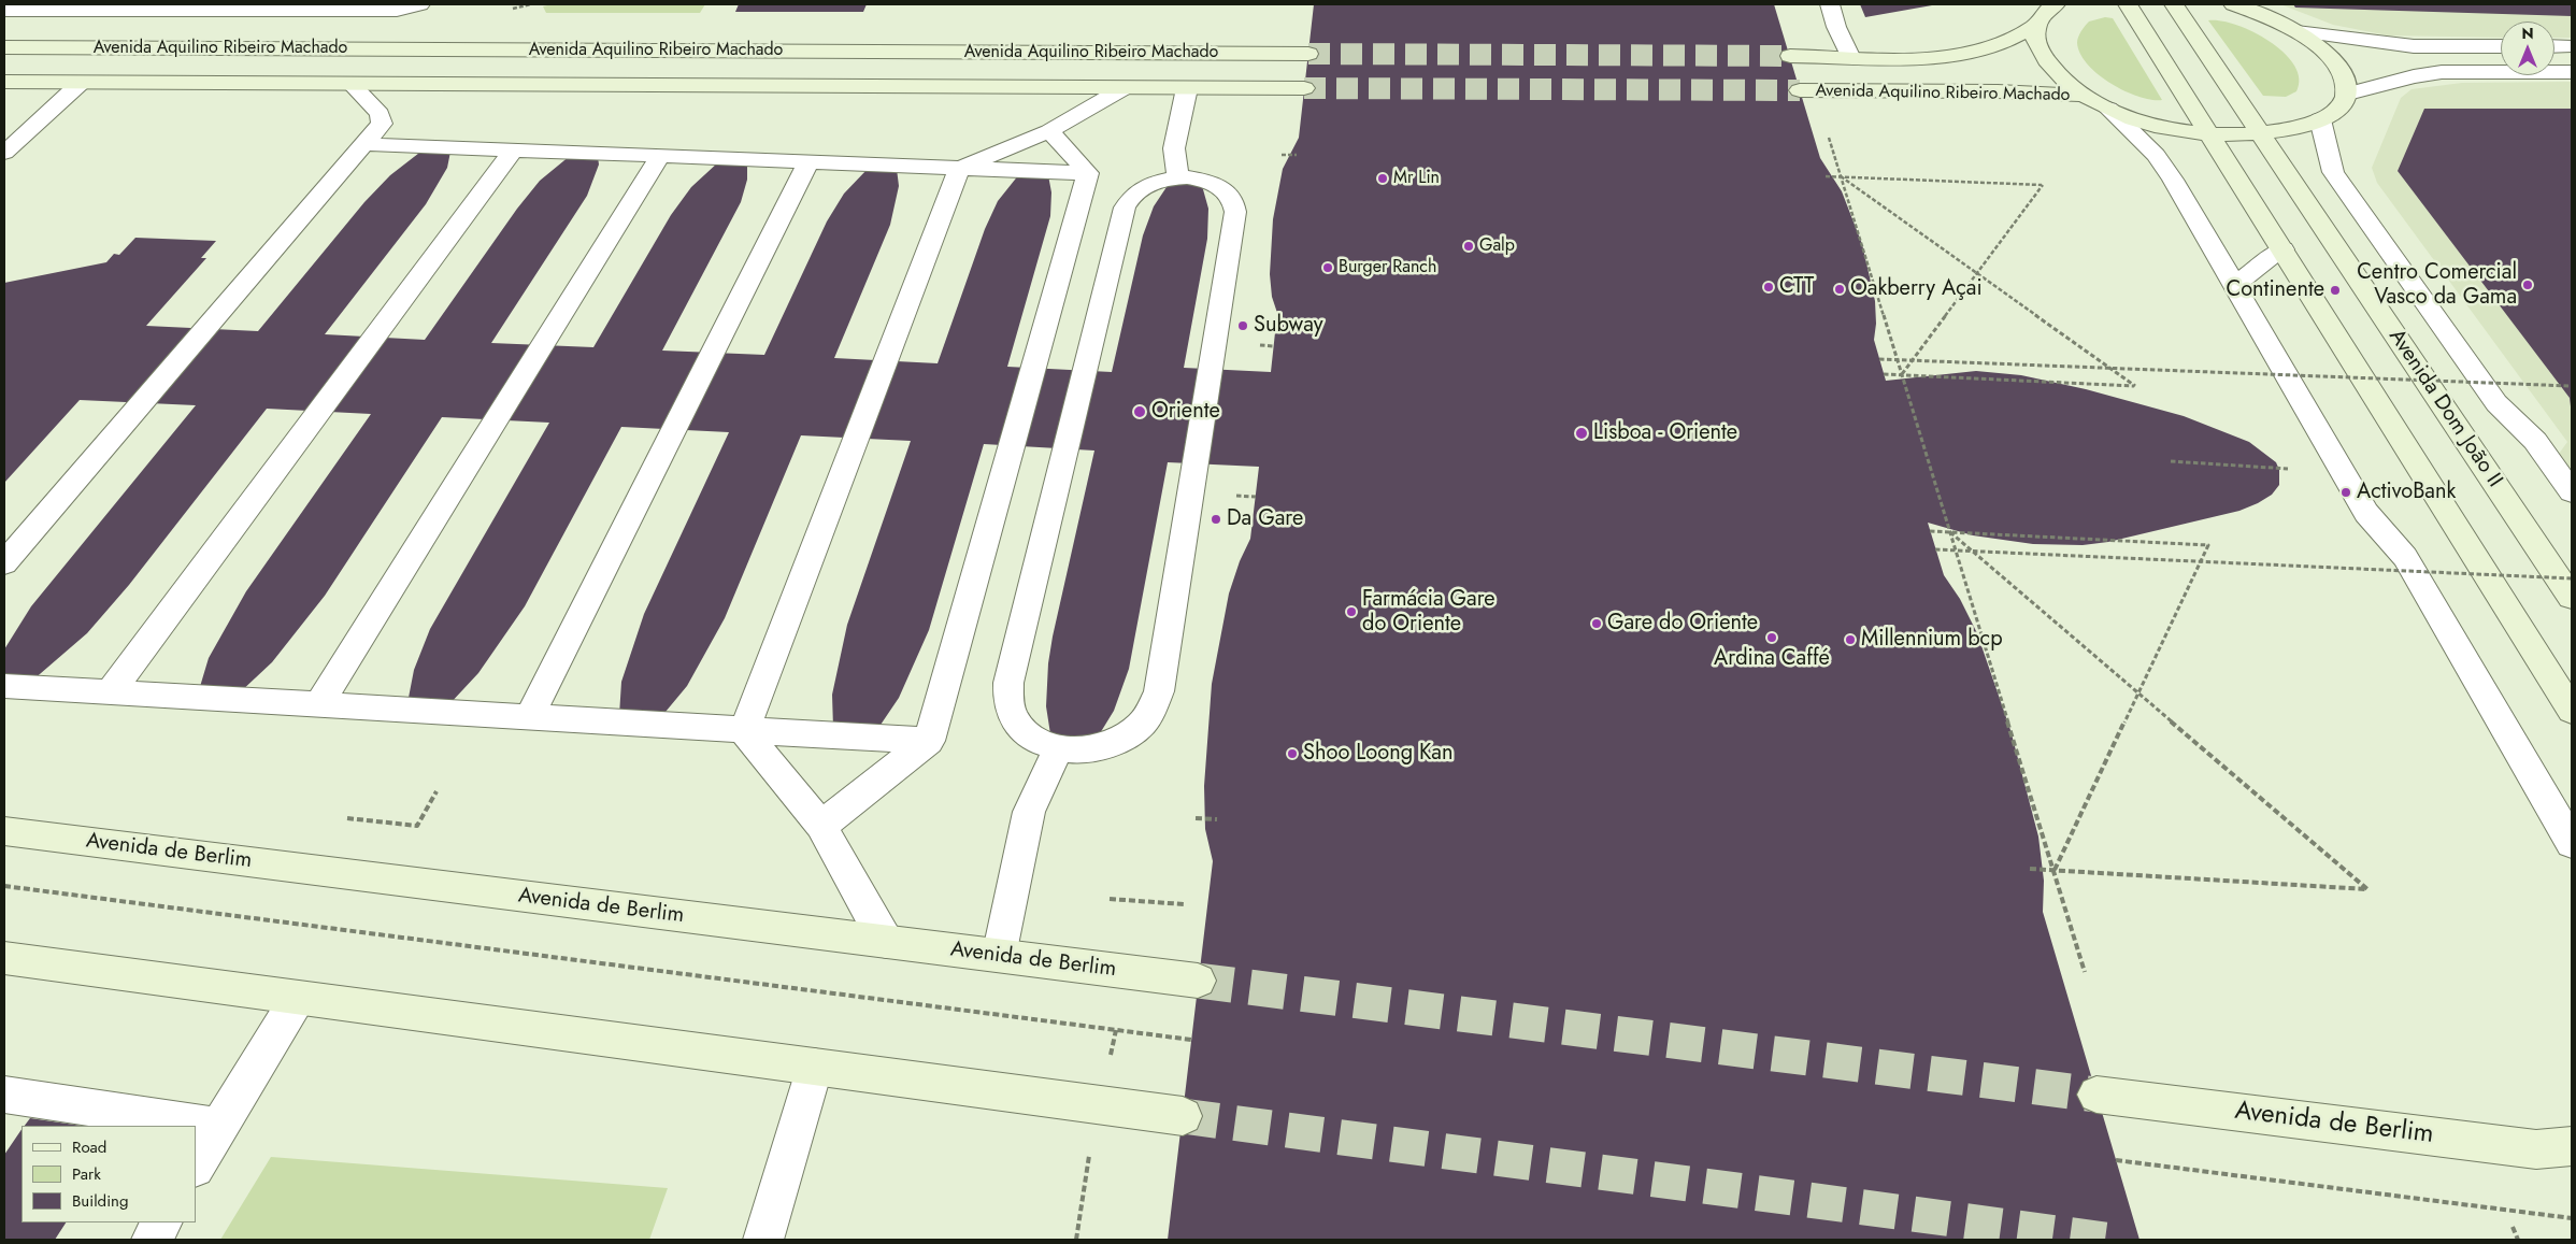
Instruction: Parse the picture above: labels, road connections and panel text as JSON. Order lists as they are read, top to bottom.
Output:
{
  "streets": {
    "main road": ["Avenida Aquilino Ribeiro Machado", "Avenida Dom João II", "Avenida de Berlim"]
  },
  "places": [
    "Mr Lin",
    "Galp",
    "Burger Ranch",
    "Centro Comercial Vasco da Gama",
    "CTT",
    "Oakberry Açai",
    "Continente",
    "Subway",
    "Oriente",
    "Lisboa - Oriente",
    "ActivoBank",
    "Da Gare",
    "Farmácia Gare do Oriente",
    "Gare do Oriente",
    "Ardina Caffé",
    "Millennium bcp",
    "Shoo Loong Kan"
  ],
  "legend": ["Road", "Park", "Building"],
  "north": "top"
}
